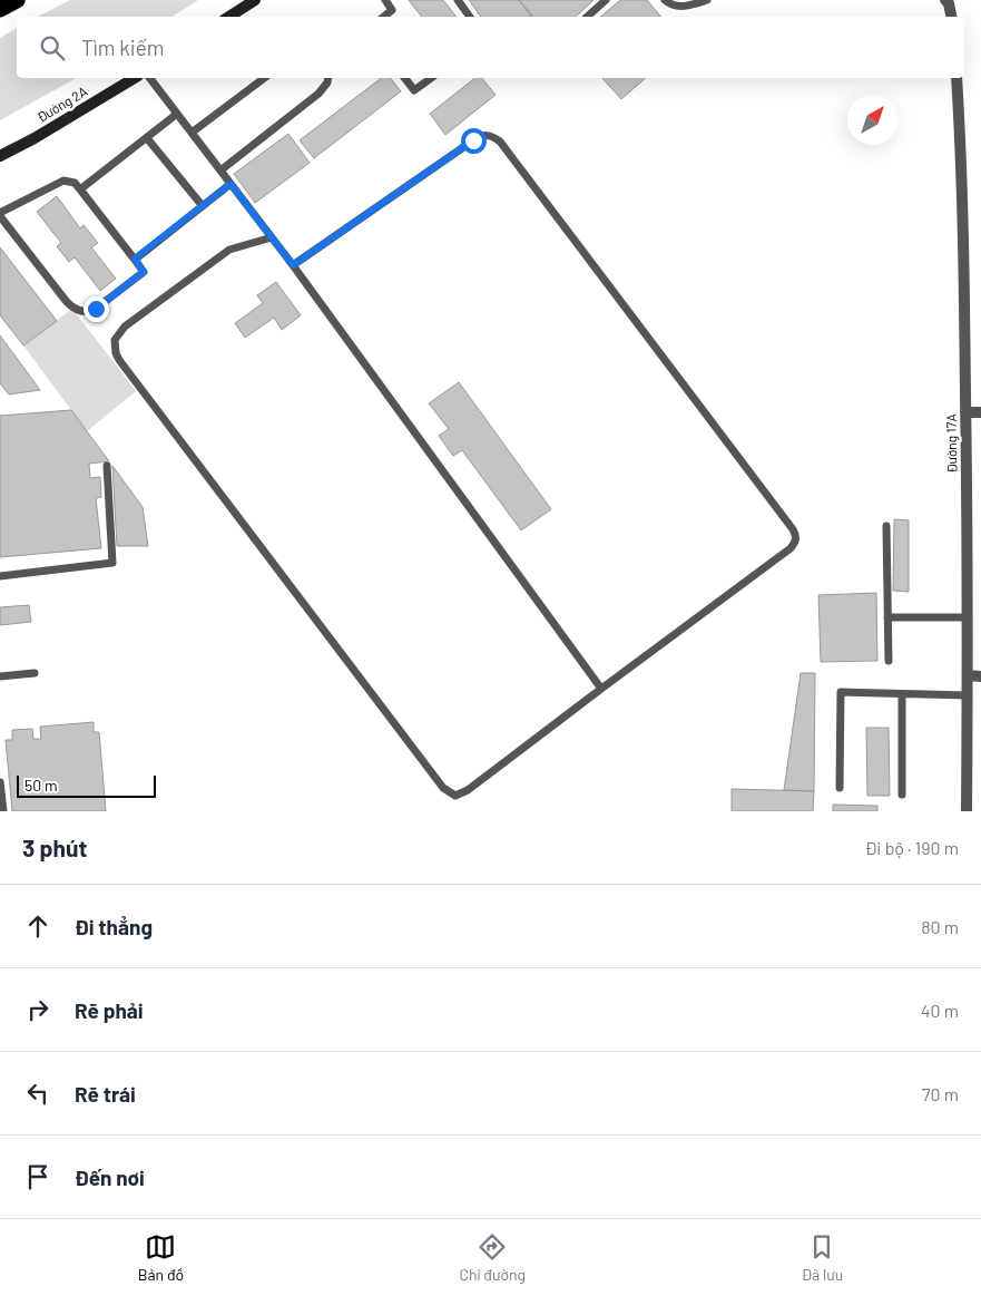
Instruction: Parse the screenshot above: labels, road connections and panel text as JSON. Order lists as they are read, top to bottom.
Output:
{
  "streets": {
    "street": ["Đường 2A", "Đường 17A"]
  },
  "scale_bar": "50 m",
  "north": "top right",
  "page": {
    "search": "Tìm kiếm",
    "scale": "50 m",
    "heading": ["3 phút", "Đi bộ · 190 m"],
    "list": [
      ["Đi thẳng", "80 m"],
      ["Rẽ phải", "40 m"],
      ["Rẽ trái", "70 m"],
      "Đến nơi"
    ],
    "nav": ["Bản đồ", "Chỉ đường", "Đã lưu"]
  }
}
